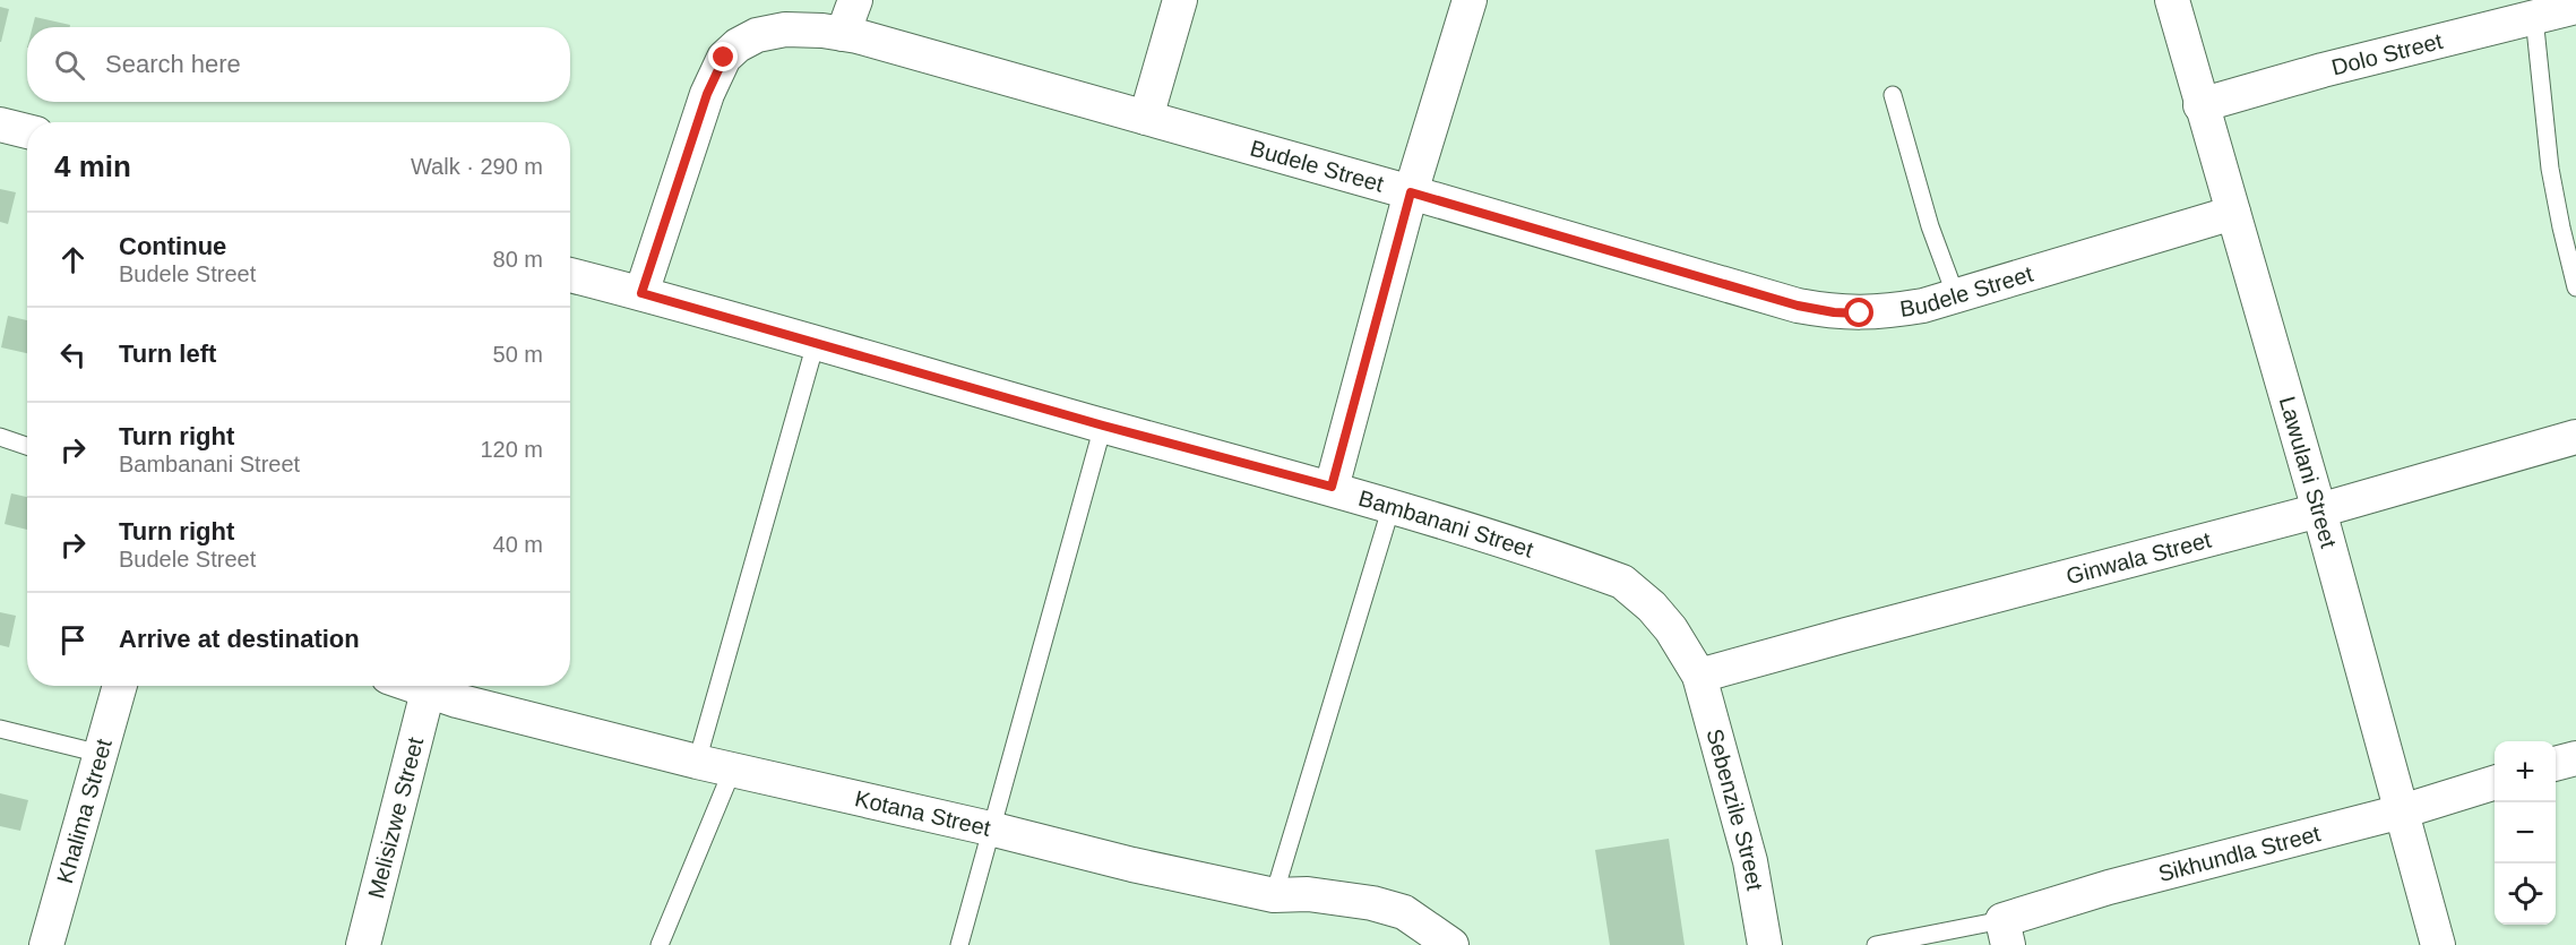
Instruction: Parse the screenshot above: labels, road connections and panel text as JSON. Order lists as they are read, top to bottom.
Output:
{
  "streets": {
    "street": [
      "Dolo Street",
      "Budele Street",
      "Lawulani Street",
      "Bambanani Street",
      "Ginwala Street",
      "Sebenzile Street",
      "Khalima Street",
      "Kotana Street",
      "Melisizwe Street",
      "Sikhundla Street"
    ]
  },
  "crossings": [
    ["Dolo Street", "Lawulani Street"],
    ["Budele Street", "Lawulani Street"],
    ["Budele Street", "Bambanani Street"],
    ["Lawulani Street", "Ginwala Street"],
    ["Lawulani Street", "Sikhundla Street"],
    ["Bambanani Street", "Ginwala Street"],
    ["Bambanani Street", "Sebenzile Street"],
    ["Ginwala Street", "Sebenzile Street"]
  ],
  "page": {
    "search": "Search here",
    "heading": ["4 min", "Walk · 290 m"],
    "list": [
      ["Continue", "Budele Street", "80 m"],
      ["Turn left", "50 m"],
      ["Turn right", "Bambanani Street", "120 m"],
      ["Turn right", "Budele Street", "40 m"],
      "Arrive at destination"
    ],
    "map_buttons": ["+", "−"]
  }
}
